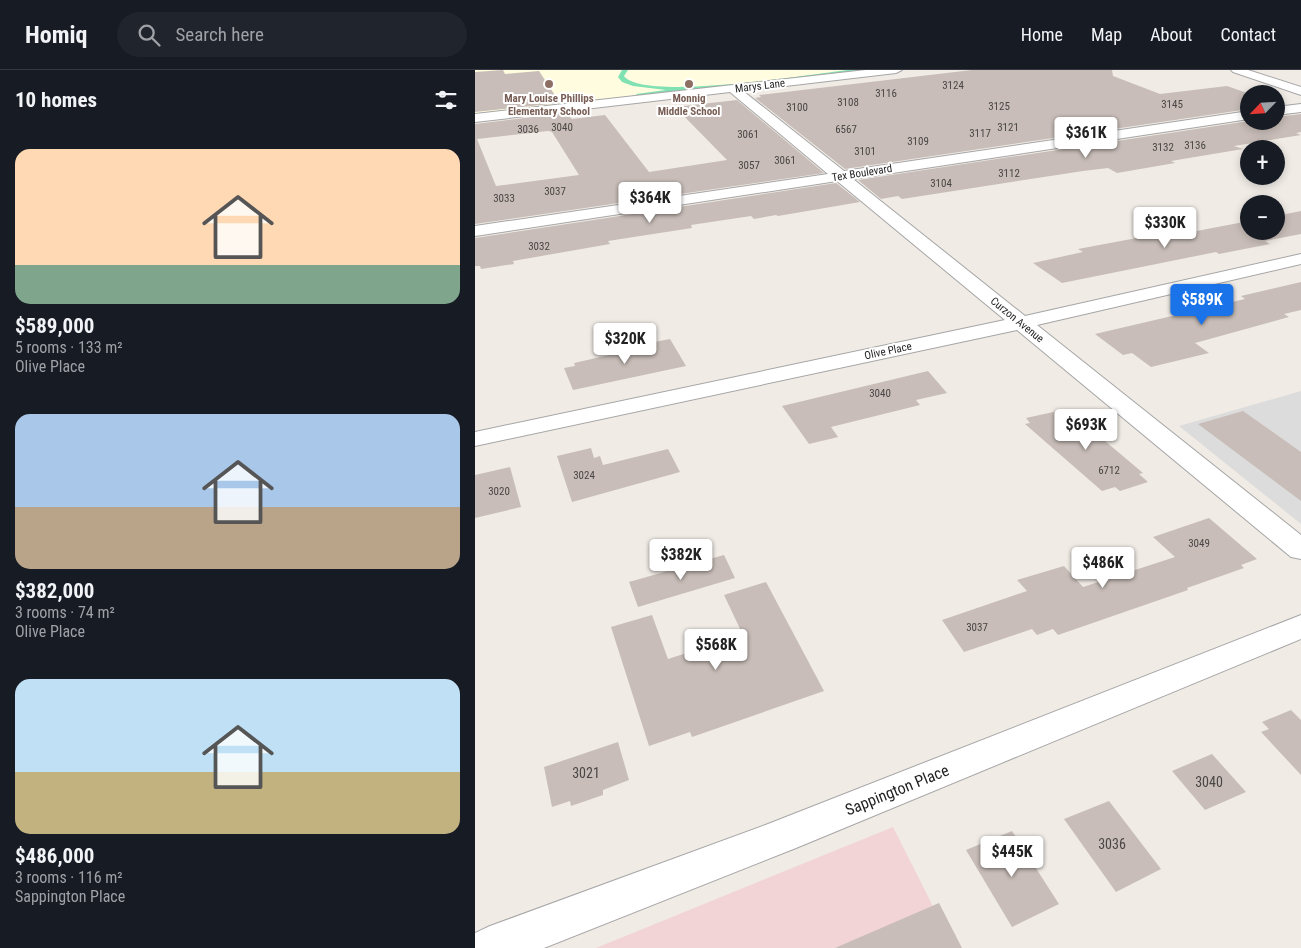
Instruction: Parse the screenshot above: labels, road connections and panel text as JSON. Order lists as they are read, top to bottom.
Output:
{
  "streets": {
    "street": [
      "Marys Lane",
      "Tex Boulevard",
      "Curzon Avenue",
      "Olive Place",
      "Sappington Place"
    ]
  },
  "crossings": [
    ["Marys Lane", "Curzon Avenue"],
    ["Tex Boulevard", "Curzon Avenue"],
    ["Curzon Avenue", "Olive Place"]
  ],
  "places": ["Mary Louise Phillips Elementary School", "Monnig Middle School"],
  "house_numbers": [
    "3124",
    "3116",
    "3108",
    "3145",
    "3125",
    "3100",
    "3040",
    "3121",
    "3036",
    "6567",
    "3117",
    "3061",
    "3109",
    "3136",
    "3132",
    "3101",
    "3061",
    "3057",
    "3112",
    "3104",
    "3037",
    "3033",
    "3032",
    "3040",
    "6712",
    "3024",
    "3020",
    "3049",
    "3037",
    "3021",
    "3040",
    "3036"
  ],
  "north": "bottom left",
  "page": {
    "header": "Homiq",
    "search": "Search here",
    "nav": [
      "Home",
      "Map",
      "About",
      "Contact"
    ],
    "heading": "10 homes",
    "map_buttons": ["+", "−"],
    "price": [
      "$361K",
      "$364K",
      "$330K",
      "$589K",
      "$320K",
      "$693K",
      "$382K",
      "$486K",
      "$568K",
      "$445K"
    ],
    "list": [
      {
        "name": "$589,000",
        "note": "5 rooms · 133 m² · Olive Place"
      },
      {
        "name": "$382,000",
        "note": "3 rooms · 74 m² · Olive Place"
      },
      {
        "name": "$486,000",
        "note": "3 rooms · 116 m² · Sappington Place"
      }
    ]
  }
}
